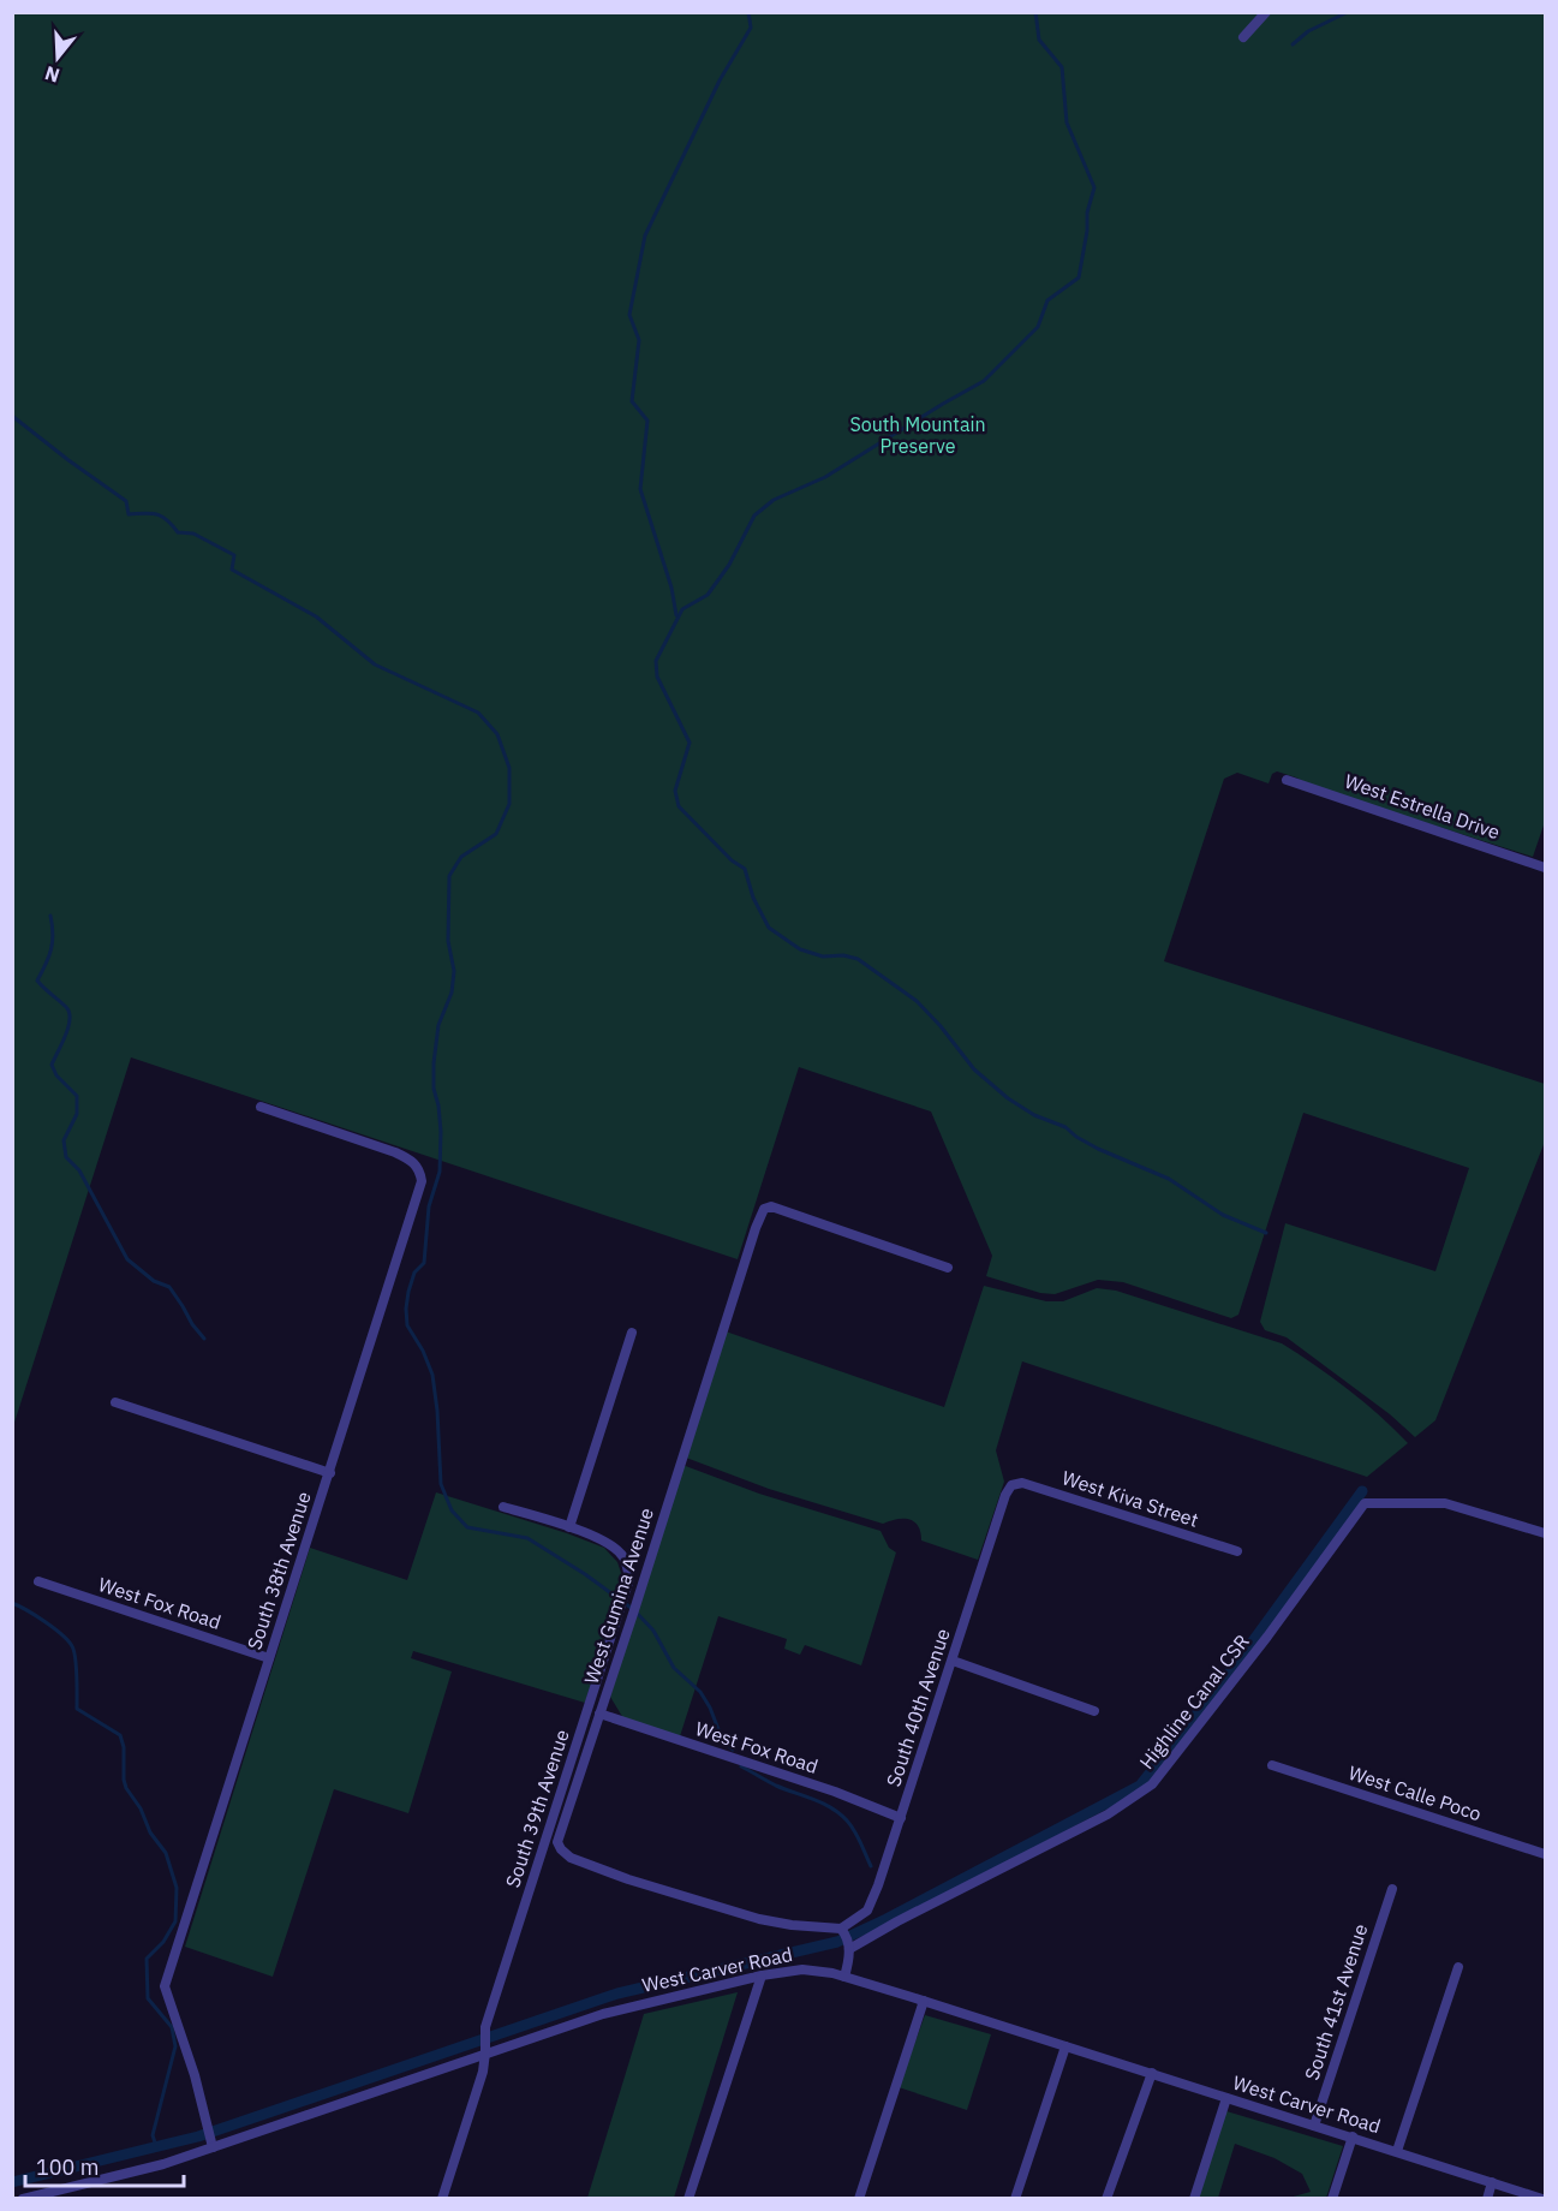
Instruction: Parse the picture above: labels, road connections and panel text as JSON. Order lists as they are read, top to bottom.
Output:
{
  "streets": {
    "street": [
      "West Estrella Drive",
      "West Kiva Street",
      "South 38th Avenue",
      "West Gumina Avenue",
      "West Fox Road",
      "Highline Canal CSR",
      "South 40th Avenue",
      "West Calle Poco",
      "South 39th Avenue",
      "West Carver Road",
      "South 41st Avenue"
    ]
  },
  "crossings": [
    ["West Kiva Street", "South 40th Avenue"],
    ["South 38th Avenue", "West Fox Road"],
    ["South 38th Avenue", "West Carver Road"],
    ["West Gumina Avenue", "West Fox Road"],
    ["West Gumina Avenue", "South 40th Avenue"],
    ["West Fox Road", "South 40th Avenue"],
    ["South 39th Avenue", "West Carver Road"],
    ["West Carver Road", "South 41st Avenue"]
  ],
  "parks": ["South Mountain Preserve"],
  "scale_bar": "100 m",
  "north": "bottom"
}
